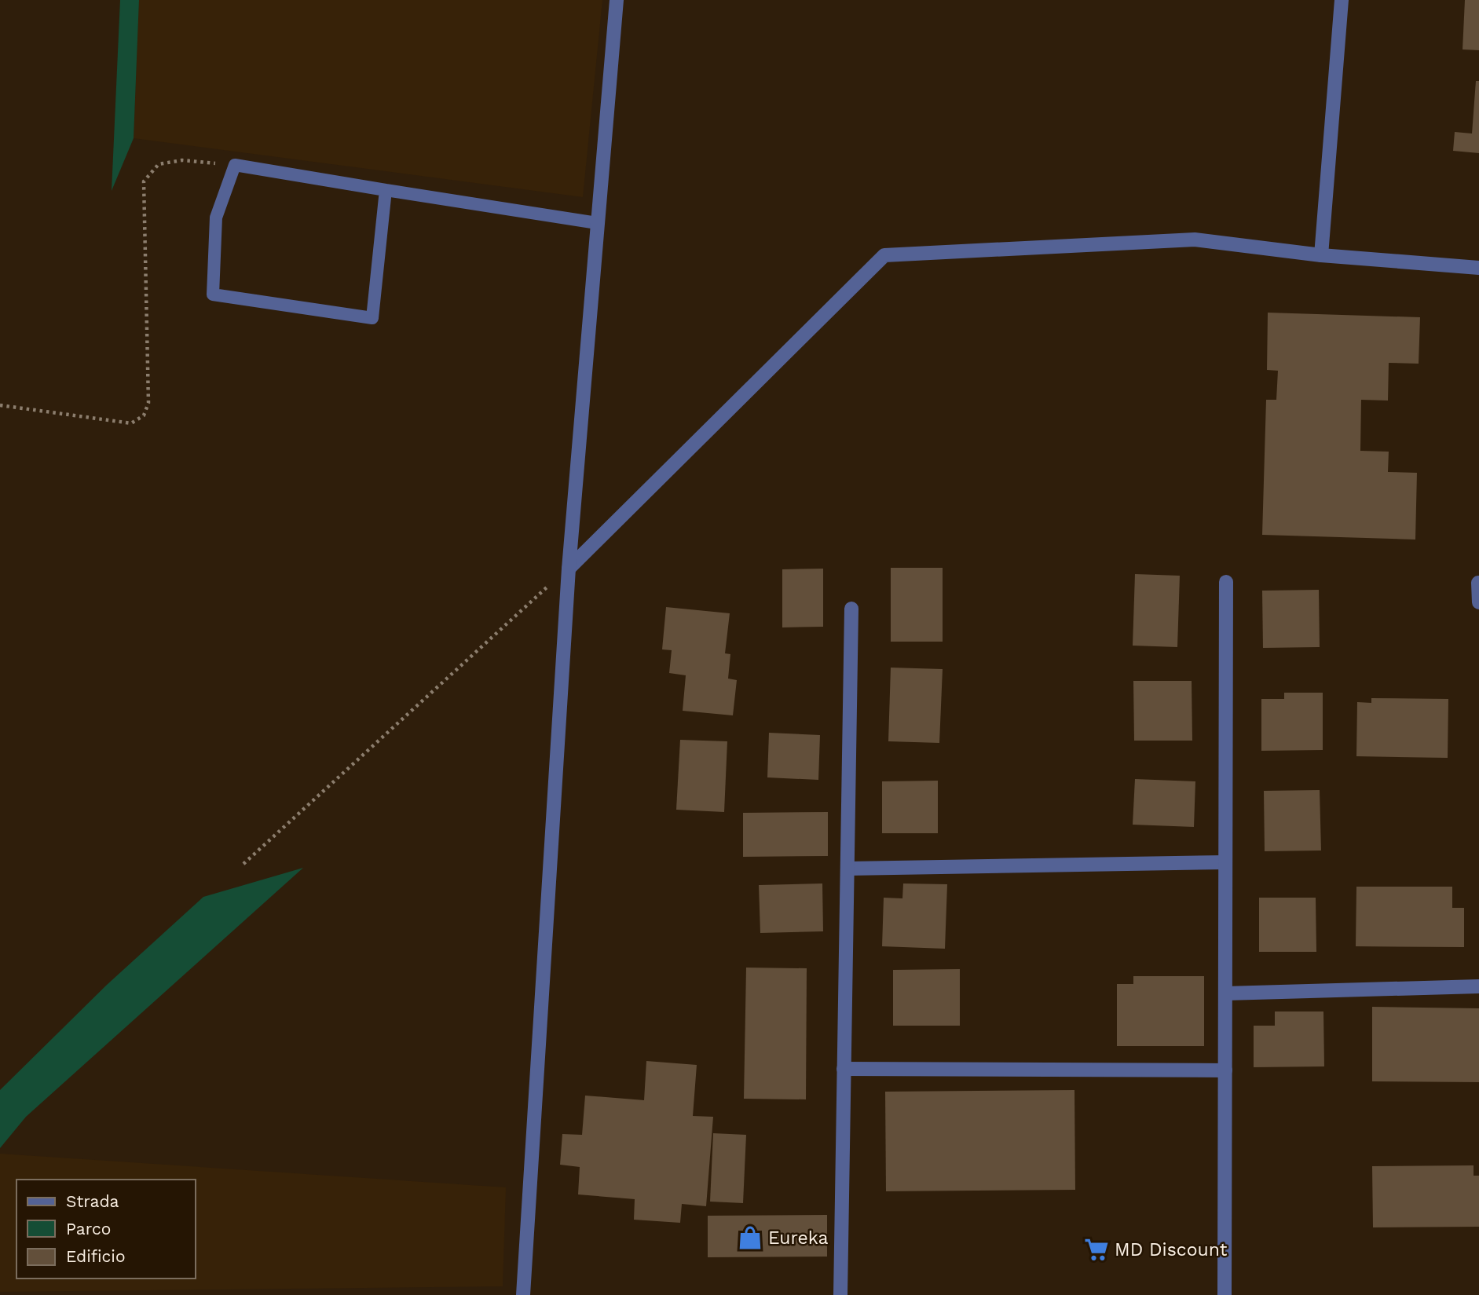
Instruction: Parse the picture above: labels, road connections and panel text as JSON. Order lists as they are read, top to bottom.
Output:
{
  "places": {
    "shop": ["Eureka"],
    "supermarket": ["MD Discount"]
  },
  "legend": ["Strada", "Parco", "Edificio"]
}
